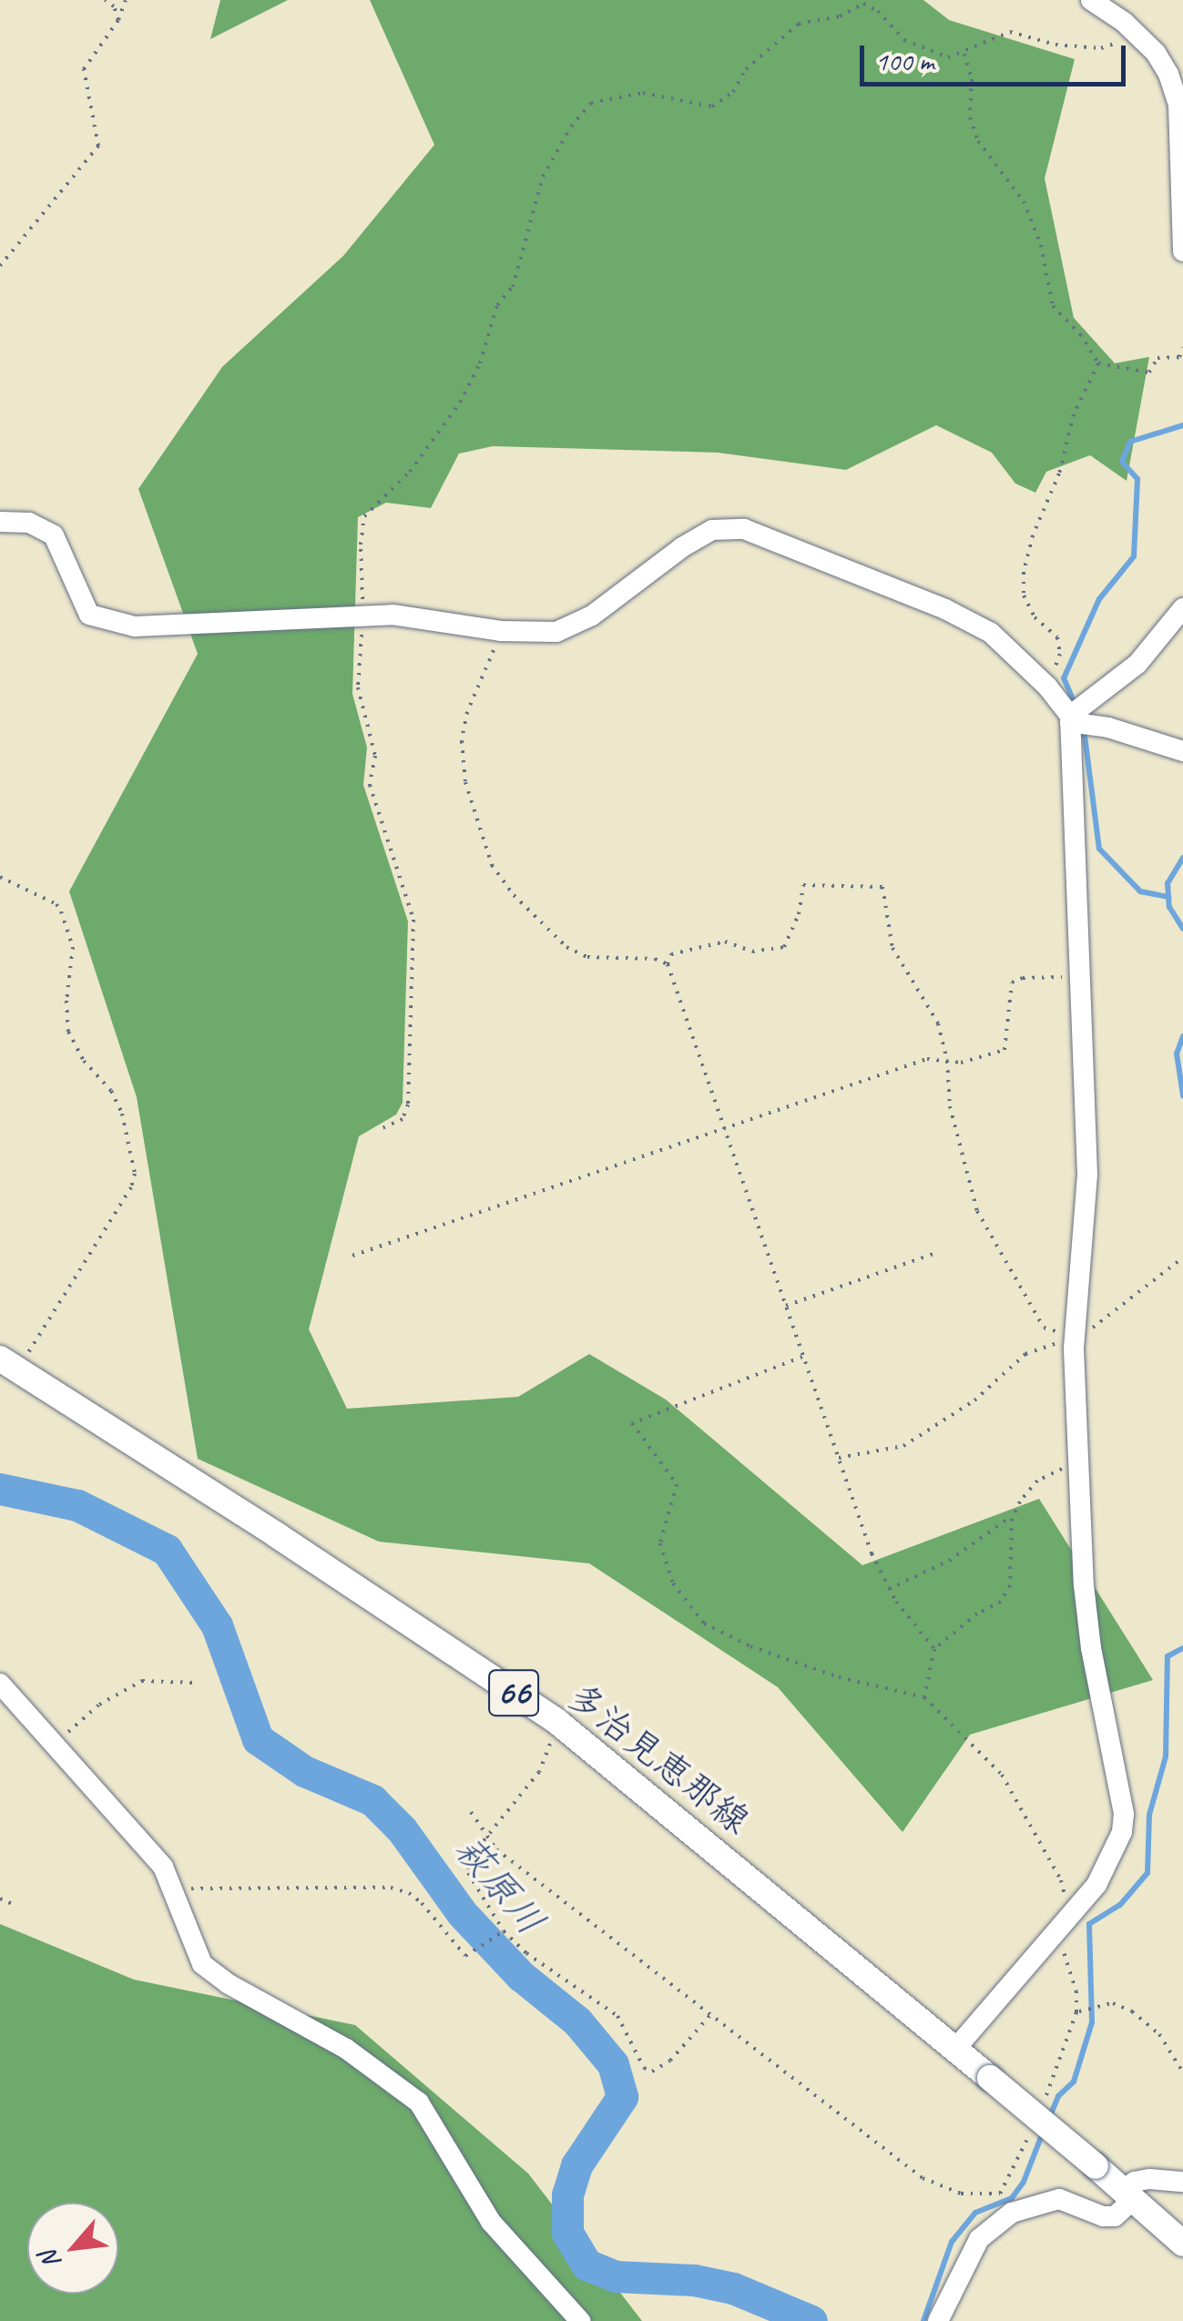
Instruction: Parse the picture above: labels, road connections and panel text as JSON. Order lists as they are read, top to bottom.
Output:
{
  "streets": {
    "main road": ["66", "多治見恵那線"]
  },
  "water": ["萩原川"],
  "scale_bar": "100 m",
  "north": "bottom left"
}
